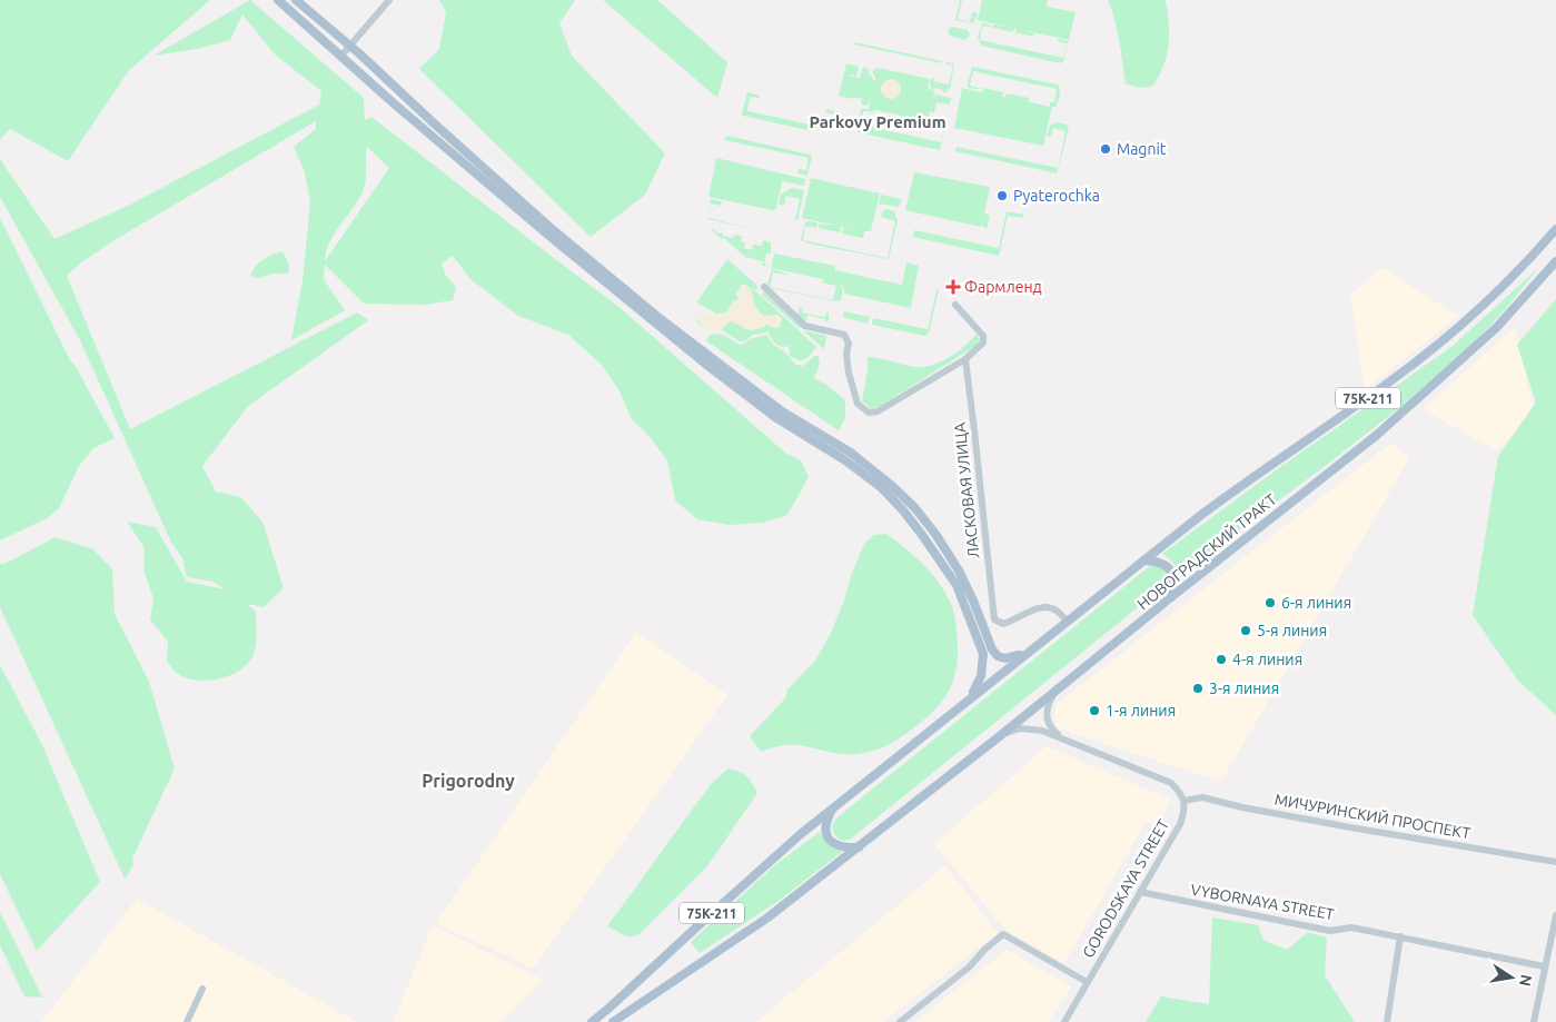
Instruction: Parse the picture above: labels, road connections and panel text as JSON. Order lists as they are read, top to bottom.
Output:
{
  "streets": {
    "main road": ["75К-211", "НОВОГРАДСКИЙ ТРАКТ"],
    "street": [
      "ЛАСКОВАЯ УЛИЦА",
      "МИЧУРИНСКИЙ ПРОСПЕКТ",
      "GORODSKAYA STREET",
      "VYBORNAYA STREET"
    ]
  },
  "crossings": [
    ["75К-211", "ЛАСКОВАЯ УЛИЦА"],
    ["МИЧУРИНСКИЙ ПРОСПЕКТ", "GORODSKAYA STREET"],
    ["GORODSKAYA STREET", "VYBORNAYA STREET"]
  ],
  "districts": ["Parkovy Premium", "Prigorodny"],
  "places": {
    "other": [
      "Magnit",
      "Pyaterochka",
      "6-я линия",
      "5-я линия",
      "4-я линия",
      "3-я линия",
      "1-я линия"
    ],
    "health": ["Фармленд"]
  },
  "north": "right"
}
